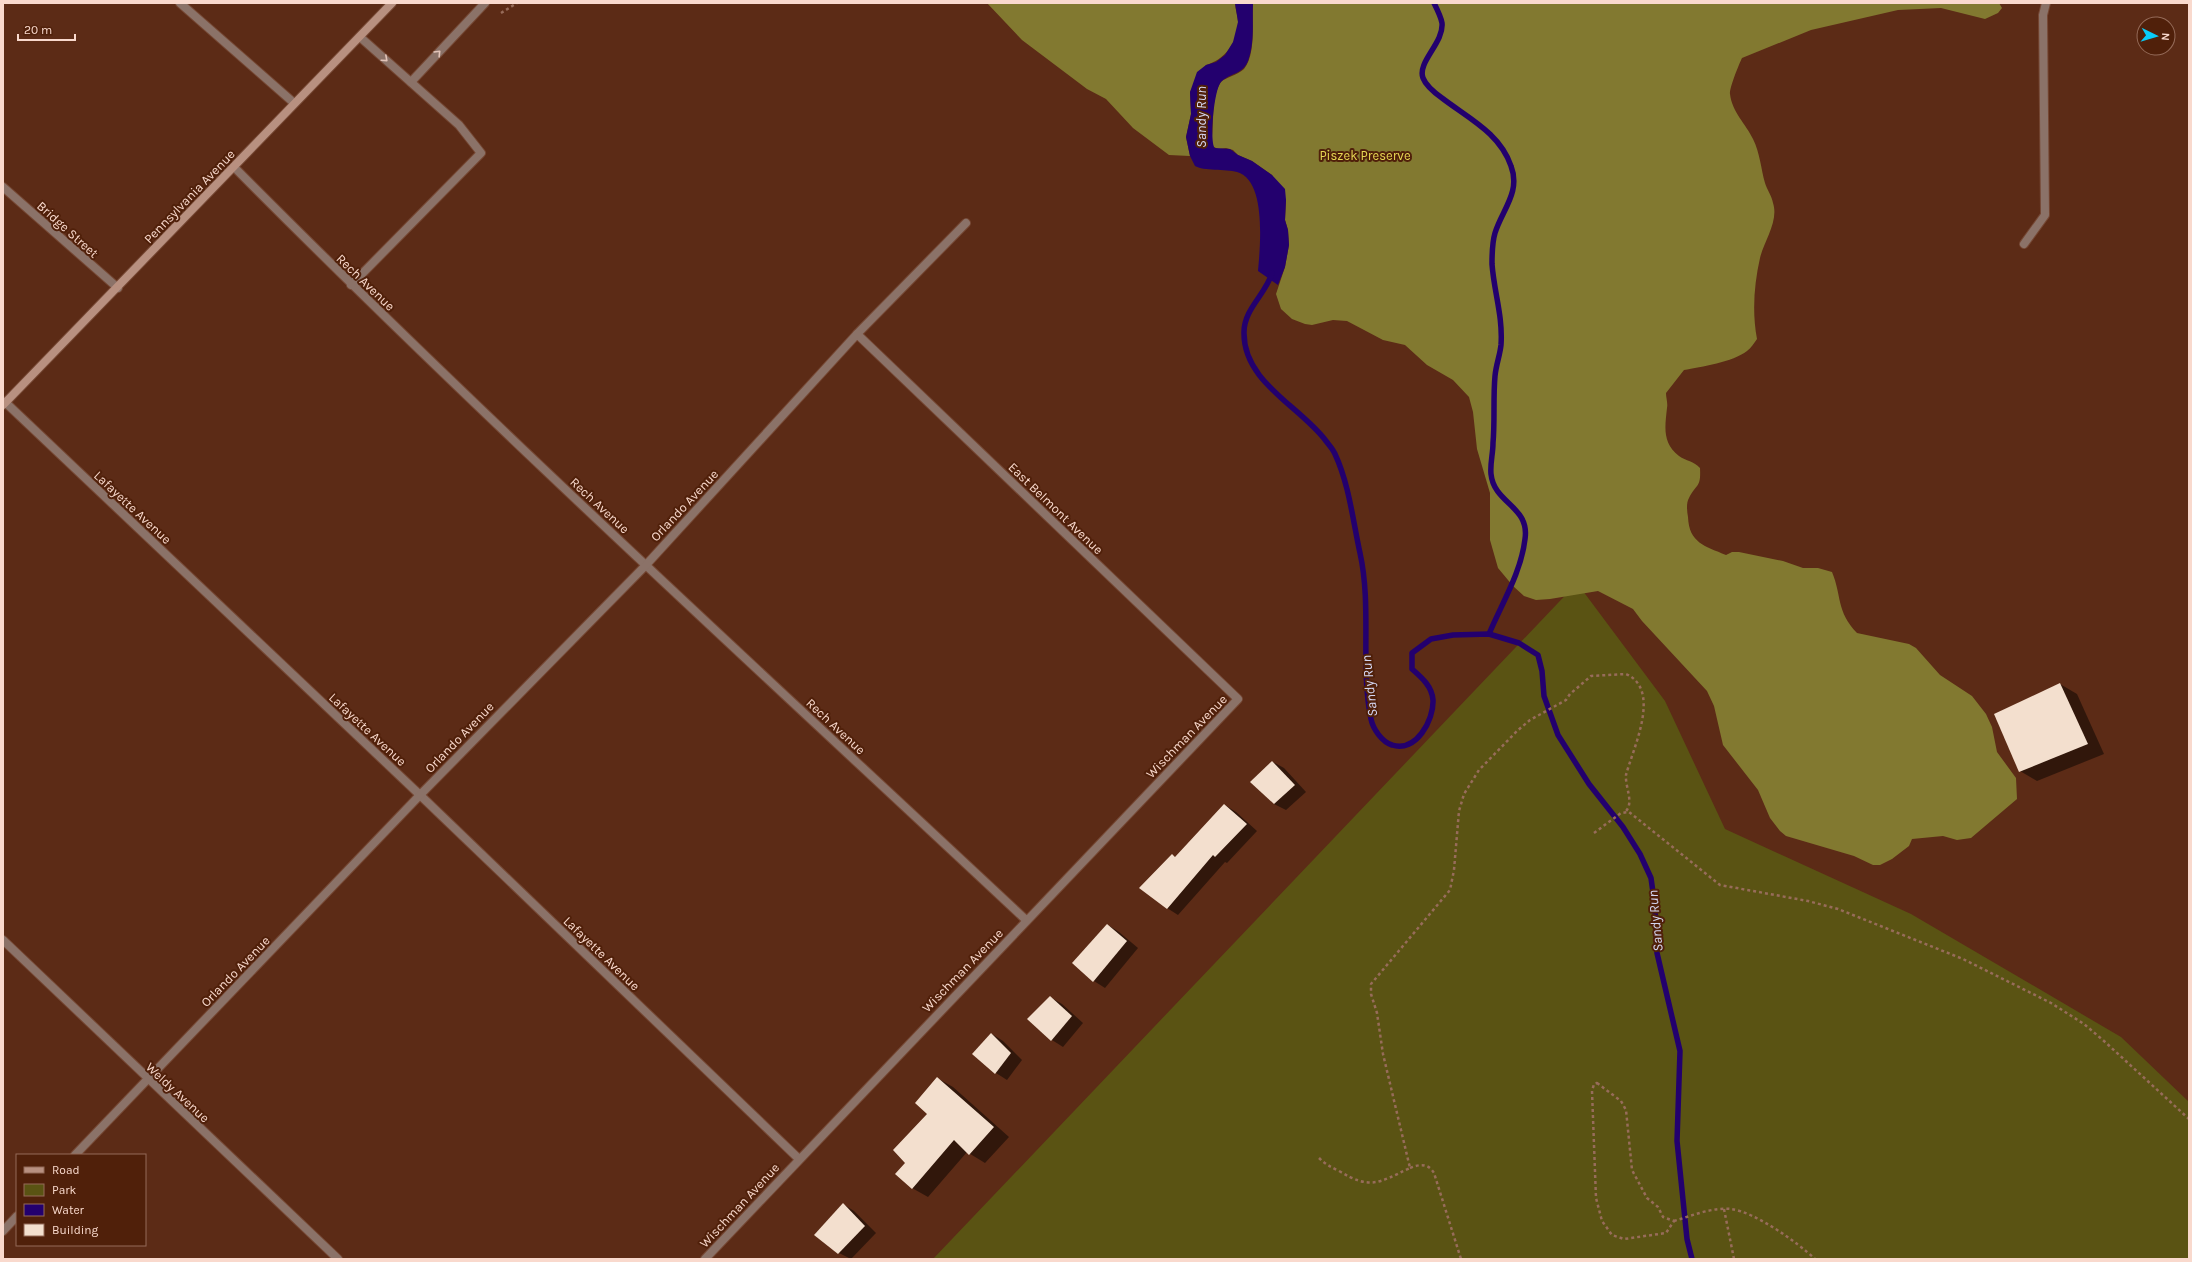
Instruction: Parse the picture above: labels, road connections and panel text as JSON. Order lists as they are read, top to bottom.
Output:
{
  "streets": {
    "main road": ["Pennsylvania Avenue"],
    "street": [
      "Bridge Street",
      "Rech Avenue",
      "Orlando Avenue",
      "Lafayette Avenue",
      "East Belmont Avenue",
      "Wischman Avenue",
      "Weldy Avenue"
    ]
  },
  "crossings": [
    ["Pennsylvania Avenue", "Bridge Street"],
    ["Pennsylvania Avenue", "Rech Avenue"],
    ["Pennsylvania Avenue", "Lafayette Avenue"],
    ["Rech Avenue", "Orlando Avenue"],
    ["Rech Avenue", "Wischman Avenue"],
    ["Orlando Avenue", "Lafayette Avenue"],
    ["Orlando Avenue", "East Belmont Avenue"],
    ["Orlando Avenue", "Weldy Avenue"],
    ["Lafayette Avenue", "Wischman Avenue"],
    ["East Belmont Avenue", "Wischman Avenue"]
  ],
  "water": ["Sandy Run"],
  "parks": ["Piszek Preserve"],
  "legend": [
    "Road",
    "Park",
    "Water",
    "Building"
  ],
  "scale_bar": "20 m",
  "north": "right"
}
